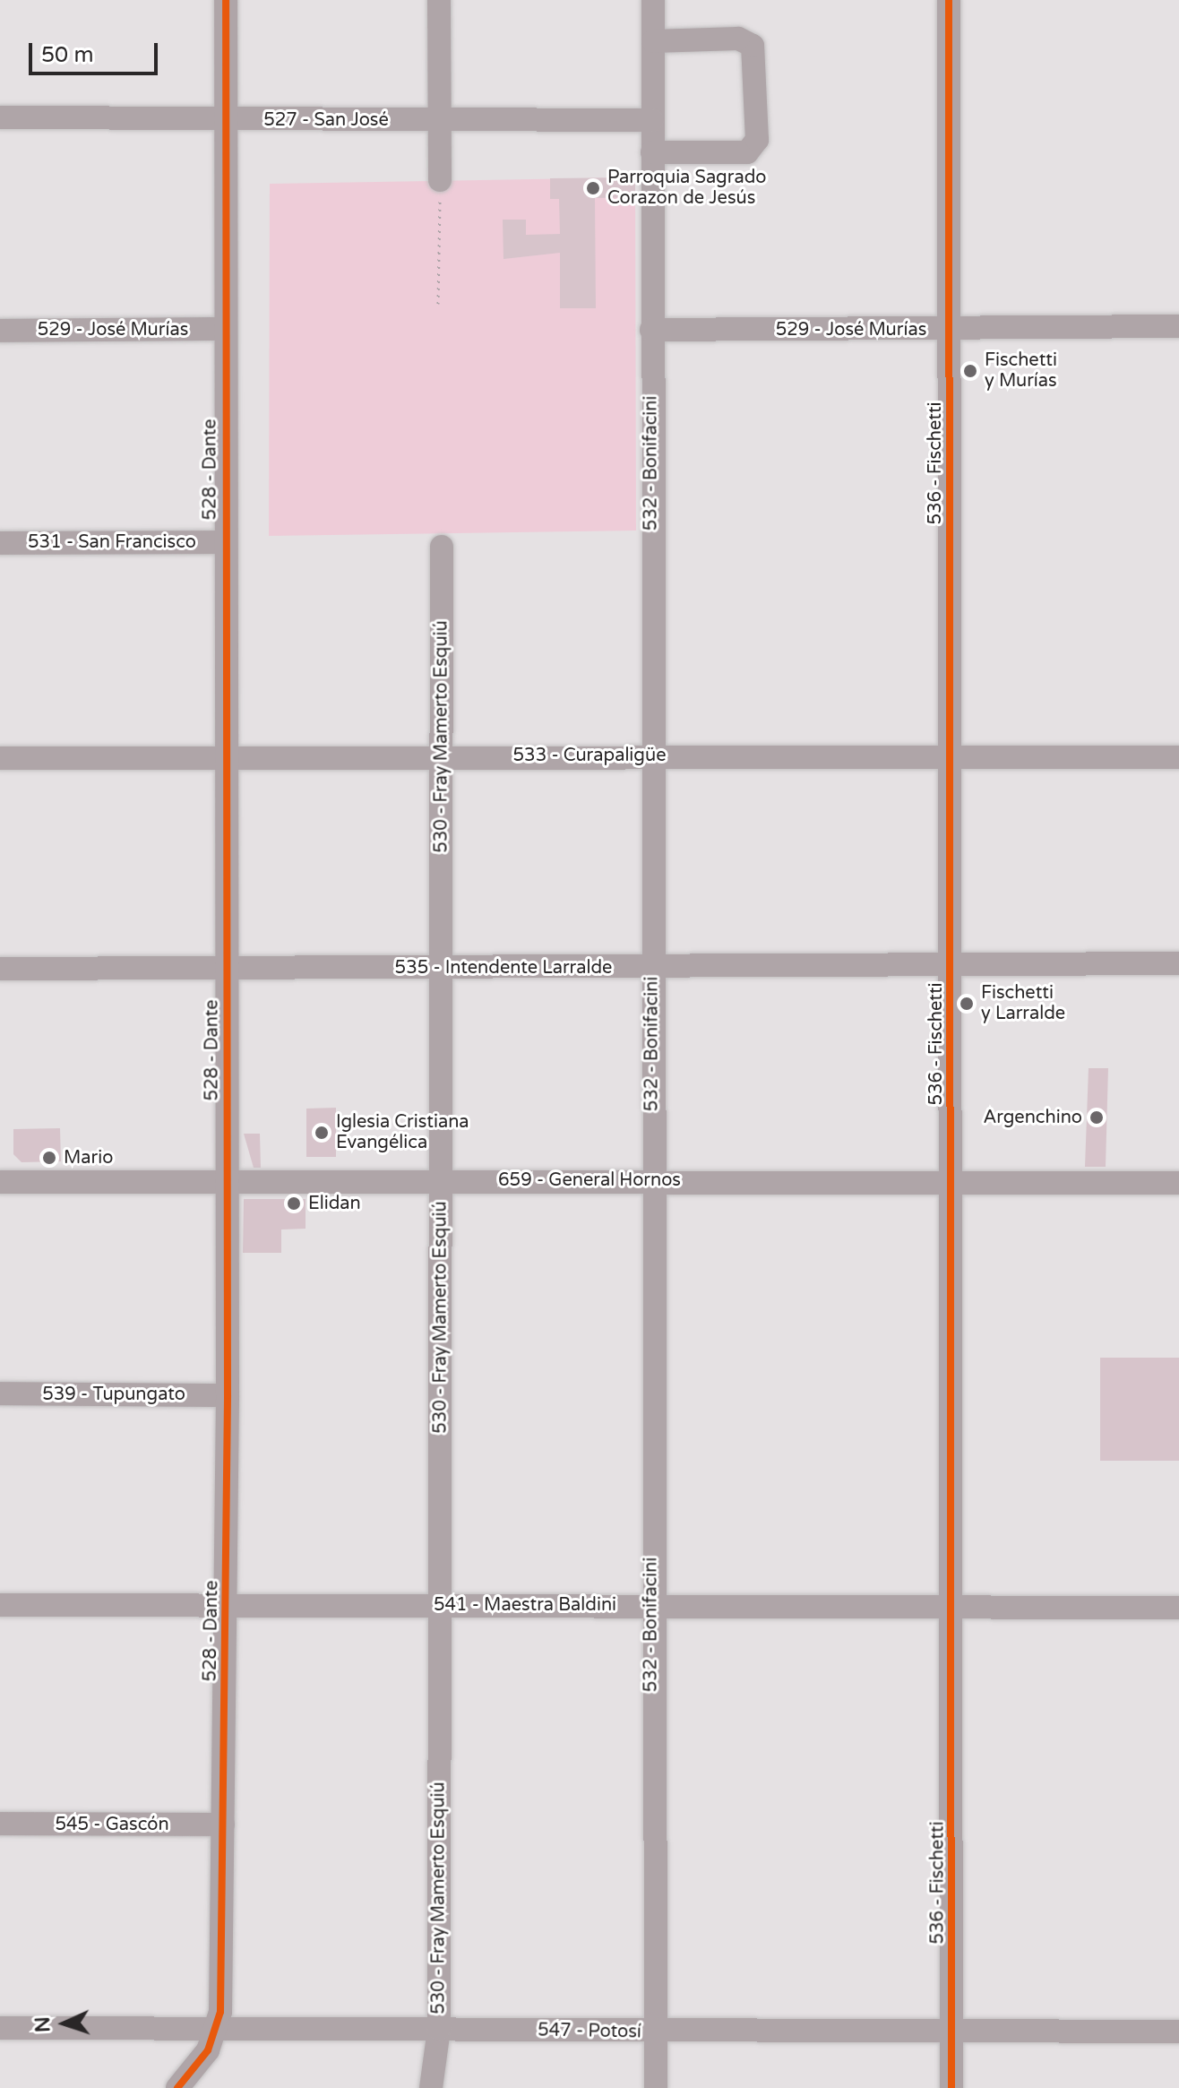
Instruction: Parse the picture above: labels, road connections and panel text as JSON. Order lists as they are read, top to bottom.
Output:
{
  "streets": {
    "street": [
      "527 - San José",
      "529 - José Murías",
      "532 - Bonifacini",
      "536 - Fischetti",
      "528 - Dante",
      "531 - San Francisco",
      "530 - Fray Mamerto Esquiú",
      "533 - Curapaligüe",
      "535 - Intendente Larralde",
      "659 - General Hornos",
      "539 - Tupungato",
      "541 - Maestra Baldini",
      "545 - Gascón",
      "547 - Potosí"
    ]
  },
  "crossings": [
    ["527 - San José", "532 - Bonifacini"],
    ["527 - San José", "528 - Dante"],
    ["529 - José Murías", "532 - Bonifacini"],
    ["529 - José Murías", "536 - Fischetti"],
    ["529 - José Murías", "528 - Dante"],
    ["532 - Bonifacini", "533 - Curapaligüe"],
    ["532 - Bonifacini", "535 - Intendente Larralde"],
    ["532 - Bonifacini", "659 - General Hornos"],
    ["532 - Bonifacini", "541 - Maestra Baldini"],
    ["532 - Bonifacini", "547 - Potosí"],
    ["536 - Fischetti", "533 - Curapaligüe"],
    ["536 - Fischetti", "535 - Intendente Larralde"],
    ["536 - Fischetti", "659 - General Hornos"],
    ["536 - Fischetti", "541 - Maestra Baldini"],
    ["536 - Fischetti", "547 - Potosí"],
    ["528 - Dante", "531 - San Francisco"],
    ["528 - Dante", "533 - Curapaligüe"],
    ["528 - Dante", "535 - Intendente Larralde"],
    ["528 - Dante", "659 - General Hornos"],
    ["528 - Dante", "539 - Tupungato"],
    ["528 - Dante", "541 - Maestra Baldini"],
    ["528 - Dante", "545 - Gascón"],
    ["528 - Dante", "547 - Potosí"],
    ["530 - Fray Mamerto Esquiú", "533 - Curapaligüe"],
    ["530 - Fray Mamerto Esquiú", "535 - Intendente Larralde"],
    ["530 - Fray Mamerto Esquiú", "659 - General Hornos"],
    ["530 - Fray Mamerto Esquiú", "541 - Maestra Baldini"],
    ["530 - Fray Mamerto Esquiú", "547 - Potosí"]
  ],
  "places": [
    "Parroquia Sagrado Corazon de Jesús",
    "Fischetti y Murías",
    "Fischetti y Larralde",
    "Argenchino",
    "Iglesia Cristiana Evangélica",
    "Mario",
    "Elidan"
  ],
  "scale_bar": "50 m",
  "north": "left"
}
